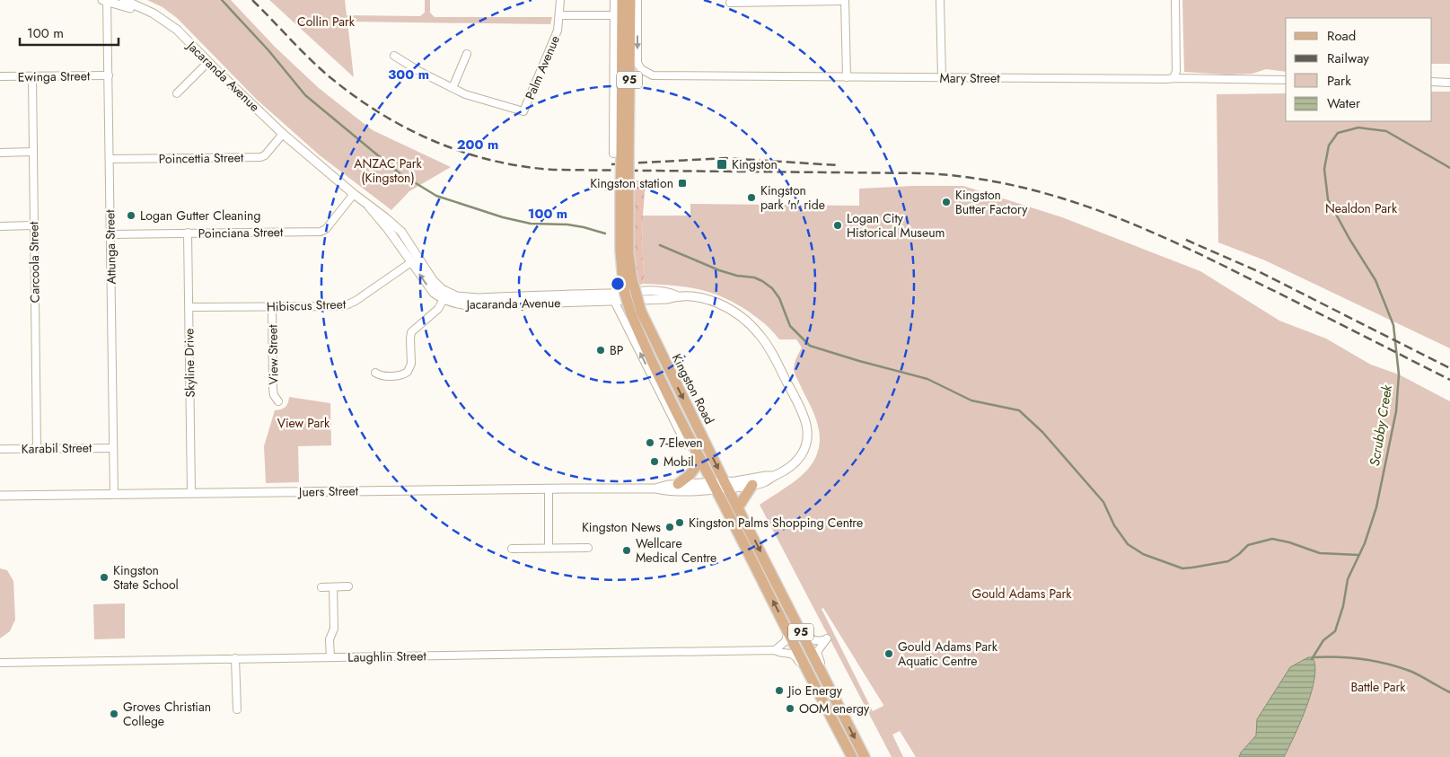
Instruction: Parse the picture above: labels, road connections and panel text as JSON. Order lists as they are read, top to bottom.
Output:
{
  "streets": {
    "main road": ["95", "Kingston Road"],
    "street": [
      "Palm Avenue",
      "Ewinga Street",
      "Jacaranda Avenue",
      "Mary Street",
      "Poincettia Street",
      "Poinciana Street",
      "Attunga Street",
      "Carcoola Street",
      "Hibiscus Street",
      "View Street",
      "Skyline Drive",
      "Karabil Street",
      "Juers Street",
      "Laughlin Street"
    ]
  },
  "crossings": [
    ["Ewinga Street", "Attunga Street"],
    ["Ewinga Street", "Carcoola Street"],
    ["Jacaranda Avenue", "Poincettia Street"],
    ["Jacaranda Avenue", "Poinciana Street"],
    ["Jacaranda Avenue", "Attunga Street"],
    ["Jacaranda Avenue", "Hibiscus Street"],
    ["Jacaranda Avenue", "Kingston Road"],
    ["Jacaranda Avenue", "Juers Street"],
    ["Poincettia Street", "Attunga Street"],
    ["Poinciana Street", "Attunga Street"],
    ["Poinciana Street", "Skyline Drive"],
    ["Attunga Street", "Karabil Street"],
    ["Attunga Street", "Juers Street"],
    ["Carcoola Street", "Karabil Street"],
    ["Hibiscus Street", "View Street"],
    ["Hibiscus Street", "Skyline Drive"],
    ["Skyline Drive", "Juers Street"],
    ["Kingston Road", "Juers Street"],
    ["Kingston Road", "Laughlin Street"]
  ],
  "water": ["Scrubby Creek"],
  "parks": [
    "Collin Park",
    "ANZAC Park (Kingston)",
    "Nealdon Park",
    "View Park",
    "Gould Adams Park",
    "Battle Park"
  ],
  "places": {
    "transit": ["Kingston", "Kingston station"],
    "other": [
      "Kingston park 'n' ride",
      "Kingston Butter Factory",
      "Logan Gutter Cleaning",
      "Logan City Historical Museum",
      "BP",
      "7-Eleven",
      "Mobil",
      "Kingston Palms Shopping Centre",
      "Kingston News",
      "Wellcare Medical Centre",
      "Kingston State School",
      "Gould Adams Park Aquatic Centre",
      "Jio Energy",
      "OOM energy",
      "Groves Christian College"
    ]
  },
  "legend": [
    "Road",
    "Railway",
    "Park",
    "Water"
  ],
  "scale_bar": "100 m",
  "rings": ["300 m", "200 m", "100 m"]
}
